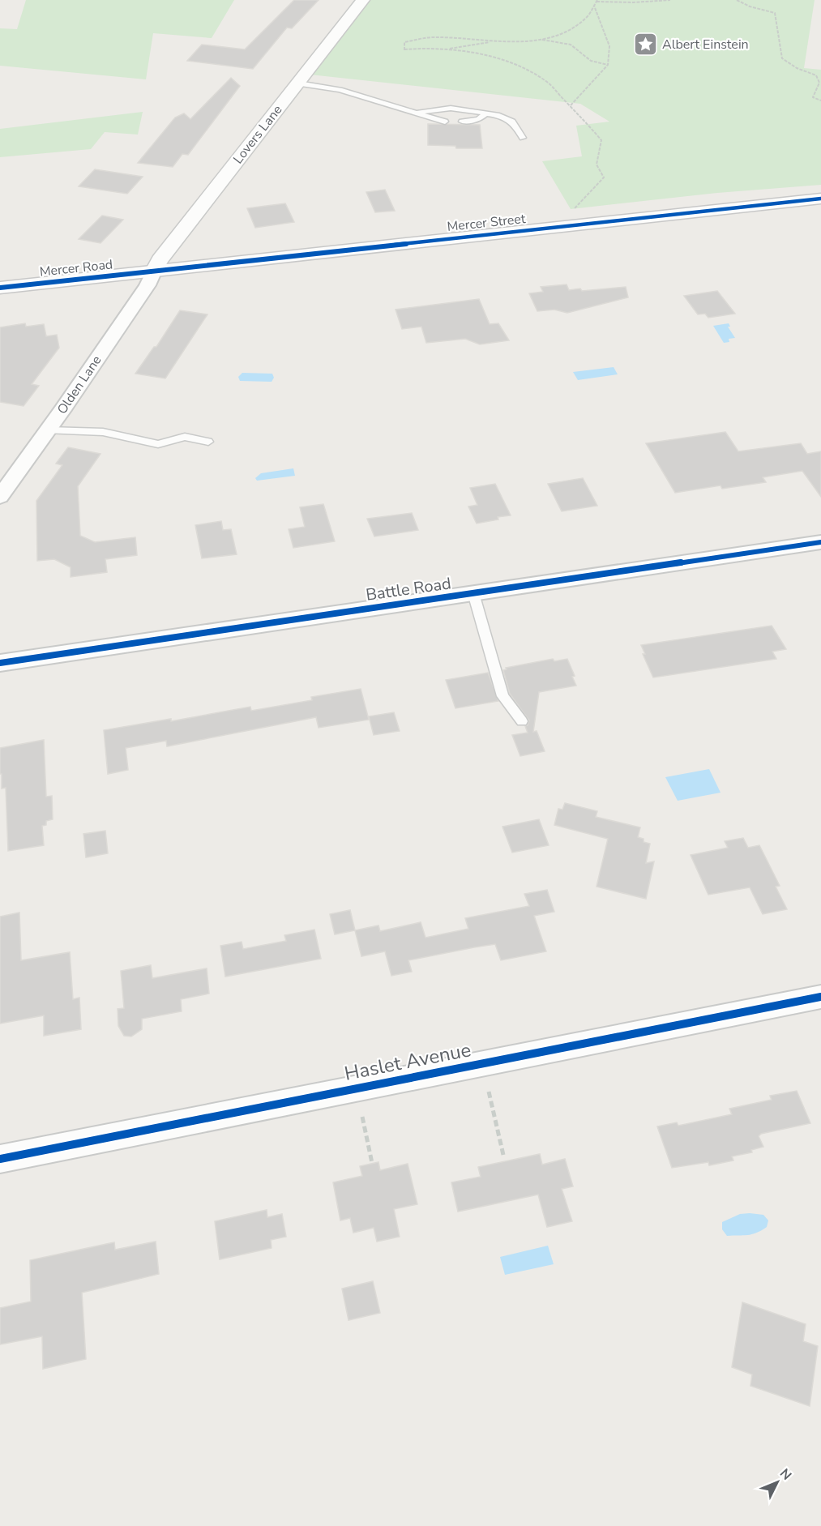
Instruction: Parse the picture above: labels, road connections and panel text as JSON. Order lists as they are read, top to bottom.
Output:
{
  "streets": {
    "main road": ["Lovers Lane", "Mercer Street", "Mercer Road"],
    "street": ["Olden Lane", "Battle Road", "Haslet Avenue"]
  },
  "crossings": [
    ["Lovers Lane", "Mercer Street"],
    ["Lovers Lane", "Mercer Road"],
    ["Lovers Lane", "Olden Lane"],
    ["Mercer Street", "Mercer Road"],
    ["Mercer Street", "Olden Lane"],
    ["Mercer Road", "Olden Lane"]
  ],
  "places": {
    "place": ["Albert Einstein"]
  },
  "north": "top right"
}
